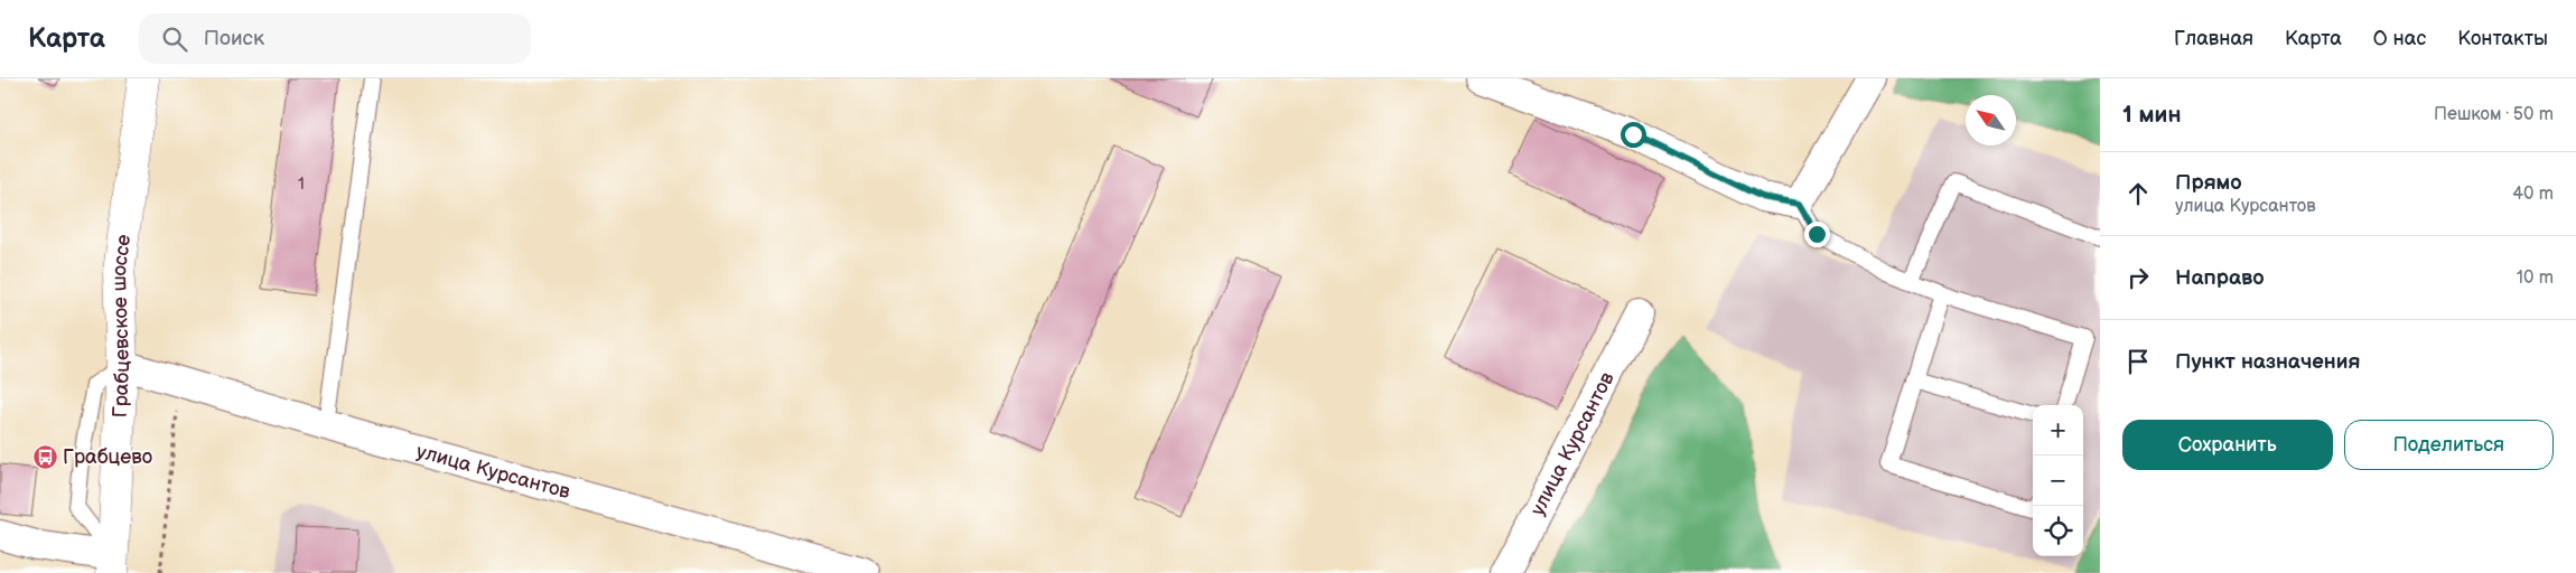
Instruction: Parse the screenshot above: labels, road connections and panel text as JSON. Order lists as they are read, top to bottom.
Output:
{
  "streets": {
    "street": ["Грабцевское шоссе", "улица Курсантов"]
  },
  "crossings": [
    ["Грабцевское шоссе", "улица Курсантов"]
  ],
  "places": {
    "bus stop": ["Грабцево"]
  },
  "house_numbers": ["1"],
  "north": "top left",
  "page": {
    "header": "Карта",
    "search": "Поиск",
    "nav": [
      "Главная",
      "Карта",
      "О нас",
      "Контакты"
    ],
    "heading": ["1 мин", "Пешком · 50 m"],
    "list": [
      ["Прямо", "улица Курсантов", "40 m"],
      ["Направо", "10 m"],
      "Пункт назначения"
    ],
    "buttons": ["Сохранить", "Поделиться"],
    "map_buttons": ["+", "−"]
  }
}
